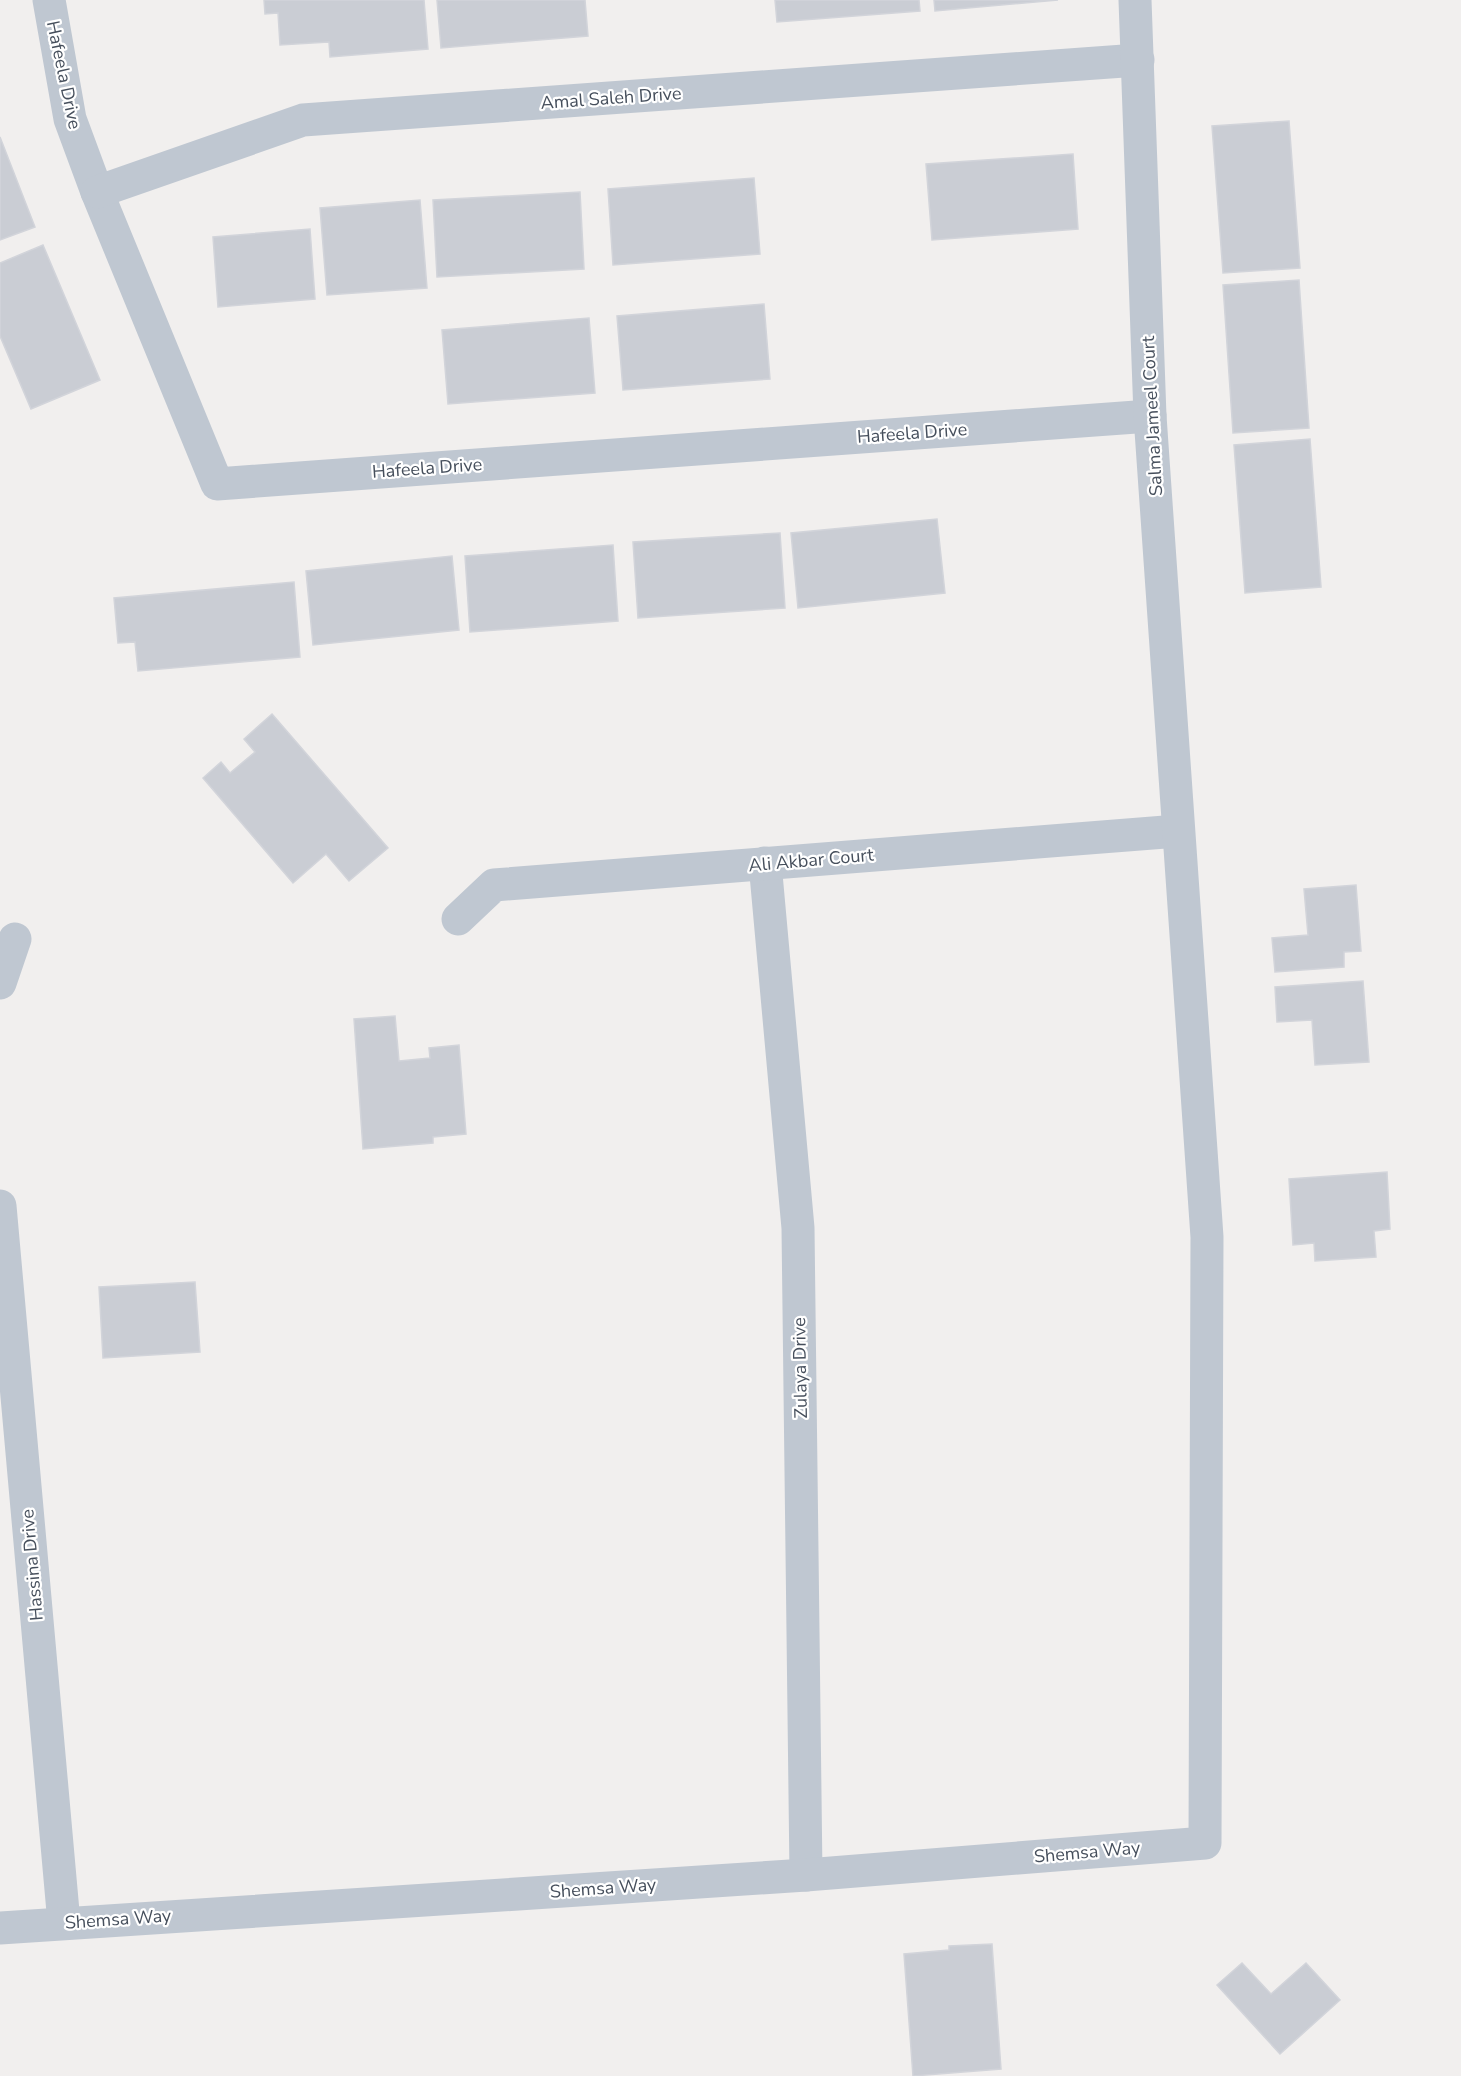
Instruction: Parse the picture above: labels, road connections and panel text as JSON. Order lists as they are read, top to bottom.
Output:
{
  "streets": {
    "street": [
      "Hafeela Drive",
      "Amal Saleh Drive",
      "Salma Jameel Court",
      "Ali Akbar Court",
      "Zulaya Drive",
      "Hassina Drive",
      "Shemsa Way"
    ]
  },
  "crossings": [
    ["Hafeela Drive", "Amal Saleh Drive"],
    ["Hafeela Drive", "Salma Jameel Court"],
    ["Amal Saleh Drive", "Salma Jameel Court"],
    ["Salma Jameel Court", "Ali Akbar Court"],
    ["Salma Jameel Court", "Shemsa Way"],
    ["Ali Akbar Court", "Zulaya Drive"],
    ["Zulaya Drive", "Shemsa Way"],
    ["Hassina Drive", "Shemsa Way"]
  ]
}
